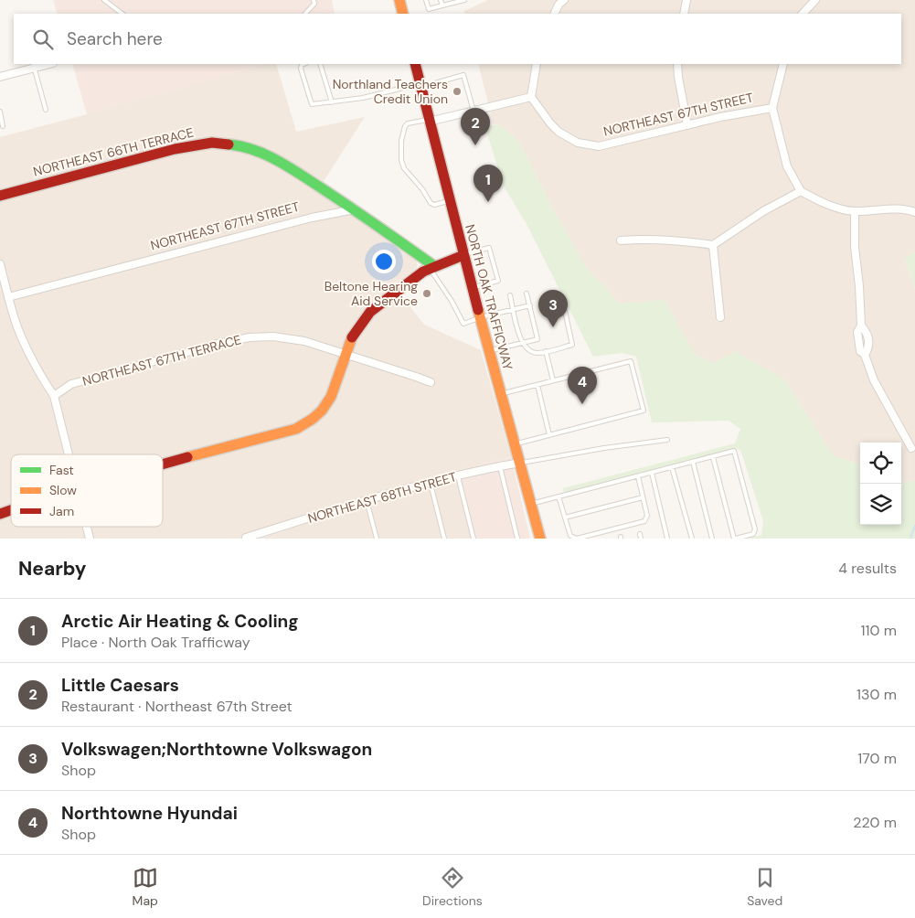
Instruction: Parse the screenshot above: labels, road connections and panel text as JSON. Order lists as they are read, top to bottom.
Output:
{
  "streets": {
    "street": [
      "NORTHEAST 67TH STREET",
      "NORTHEAST 66TH TERRACE",
      "NORTH OAK TRAFFICWAY",
      "NORTHEAST 67TH TERRACE",
      "NORTHEAST 68TH STREET"
    ]
  },
  "crossings": [
    ["NORTHEAST 67TH STREET", "NORTHEAST 66TH TERRACE"],
    ["NORTH OAK TRAFFICWAY", "NORTHEAST 68TH STREET"]
  ],
  "places": ["Northland Teachers Credit Union", "Beltone Hearing Aid Service"],
  "legend": ["Fast", "Slow", "Jam"],
  "page": {
    "search": "Search here",
    "pins": [
      "2",
      "1",
      "3",
      "4"
    ],
    "heading": ["Nearby", "4 results"],
    "list": [
      {
        "mark": "1",
        "name": "Arctic Air Heating & Cooling",
        "note": "Place · North Oak Trafficway",
        "value": "110 m"
      },
      {
        "mark": "2",
        "name": "Little Caesars",
        "note": "Restaurant · Northeast 67th Street",
        "value": "130 m"
      },
      {
        "mark": "3",
        "name": "Volkswagen;Northtowne Volkswagon",
        "note": "Shop",
        "value": "170 m"
      },
      {
        "mark": "4",
        "name": "Northtowne Hyundai",
        "note": "Shop",
        "value": "220 m"
      }
    ],
    "nav": ["Map", "Directions", "Saved"]
  }
}
